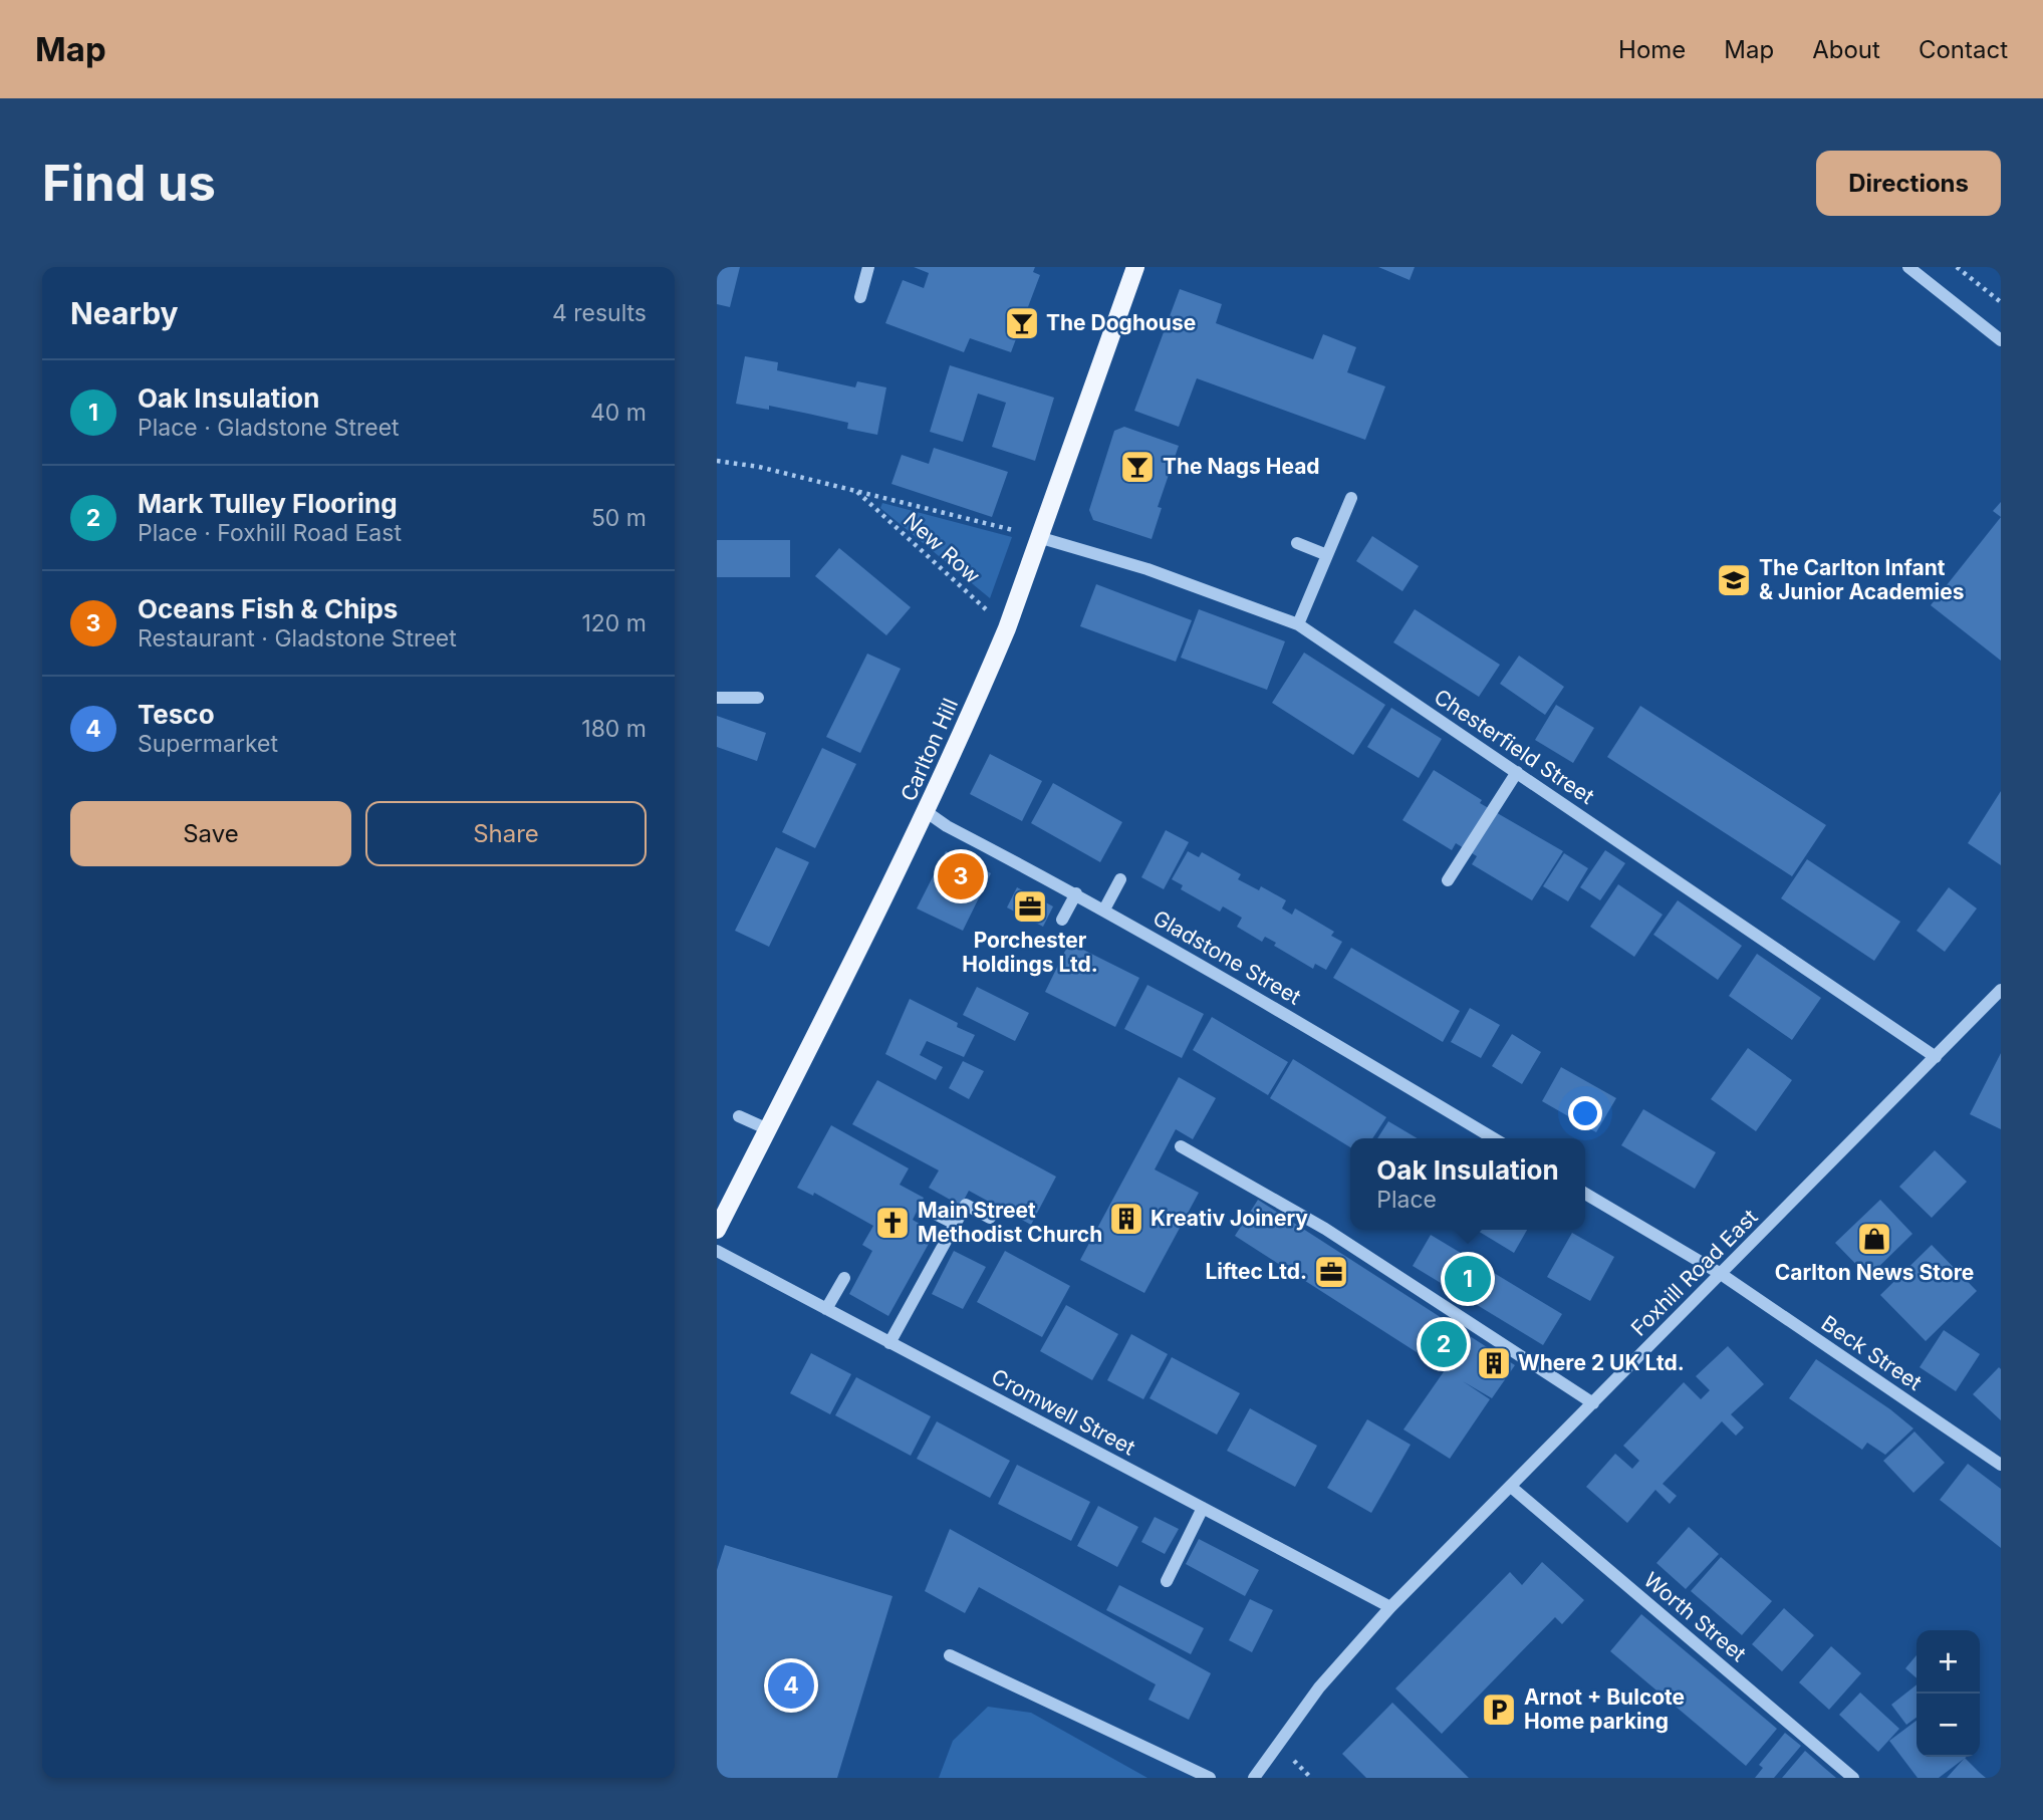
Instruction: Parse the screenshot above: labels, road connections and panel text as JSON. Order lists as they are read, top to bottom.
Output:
{
  "streets": {
    "main road": ["Carlton Hill"],
    "street": [
      "Chesterfield Street",
      "Gladstone Street",
      "Foxhill Road East",
      "Beck Street",
      "Cromwell Street",
      "Worth Street"
    ],
    "path": ["New Row"]
  },
  "crossings": [
    ["New Row", "Chesterfield Street"],
    ["New Row", "Carlton Hill"],
    ["Chesterfield Street", "Carlton Hill"],
    ["Chesterfield Street", "Foxhill Road East"],
    ["Carlton Hill", "Gladstone Street"],
    ["Foxhill Road East", "Beck Street"],
    ["Foxhill Road East", "Cromwell Street"],
    ["Foxhill Road East", "Worth Street"]
  ],
  "places": {
    "bar": ["The Doghouse", "The Nags Head"],
    "school or university": ["The Carlton Infant & Junior Academies"],
    "office": ["Porchester Holdings Ltd.", "Liftec Ltd."],
    "building": ["Kreativ Joinery", "Where 2 UK Ltd."],
    "church": ["Main Street Methodist Church"],
    "shop": ["Carlton News Store"],
    "parking": ["Arnot + Bulcote Home parking"]
  },
  "page": {
    "header": "Map",
    "nav": [
      "Home",
      "Map",
      "About",
      "Contact"
    ],
    "buttons": [
      "Directions",
      ["Save", "Share"]
    ],
    "title": "Find us",
    "heading": ["Nearby", "4 results"],
    "list": [
      {
        "mark": "1",
        "name": "Oak Insulation",
        "note": "Place · Gladstone Street",
        "value": "40 m"
      },
      {
        "mark": "2",
        "name": "Mark Tulley Flooring",
        "note": "Place · Foxhill Road East",
        "value": "50 m"
      },
      {
        "mark": "3",
        "name": "Oceans Fish & Chips",
        "note": "Restaurant · Gladstone Street",
        "value": "120 m"
      },
      {
        "mark": "4",
        "name": "Tesco",
        "note": "Supermarket",
        "value": "180 m"
      }
    ],
    "pins": [
      "3",
      "1",
      "2",
      "4"
    ],
    "popup": ["Oak Insulation", "Place"],
    "map_buttons": ["+", "−"]
  }
}
